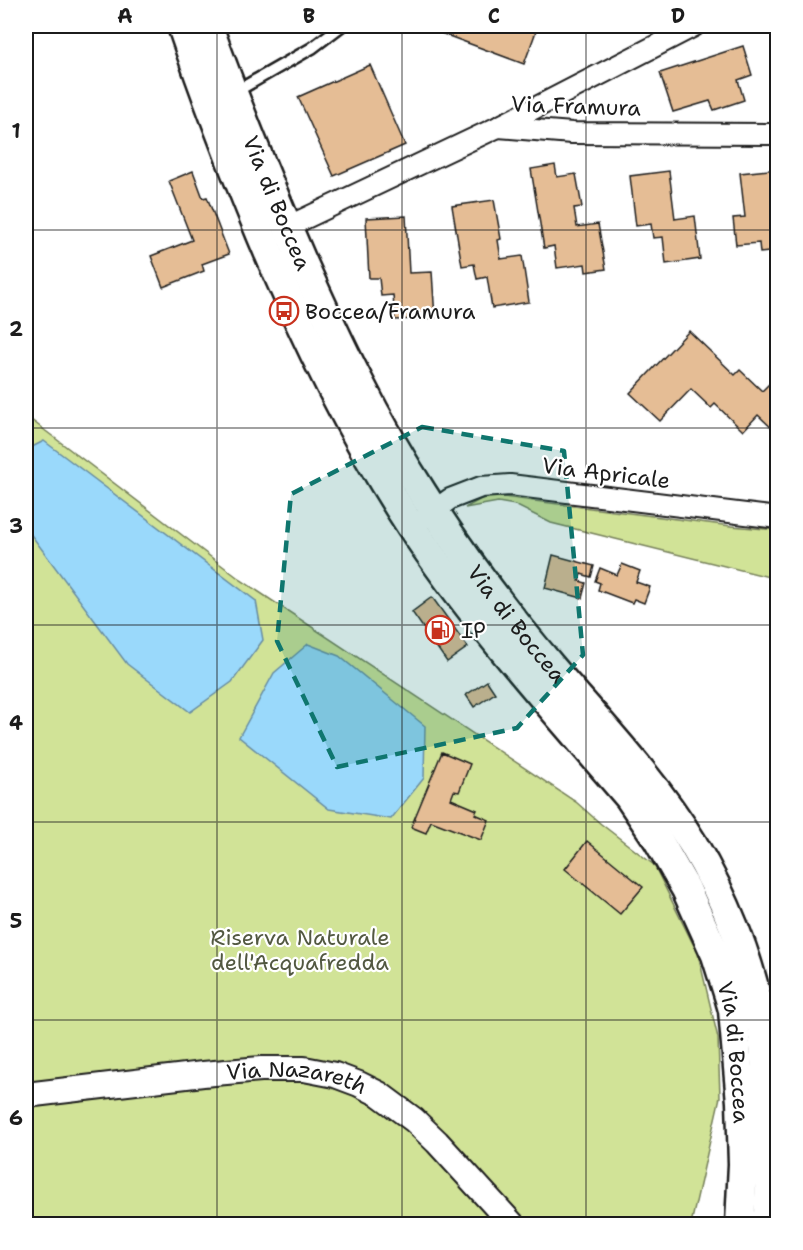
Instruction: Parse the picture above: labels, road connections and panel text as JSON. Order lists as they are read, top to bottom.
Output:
{
  "streets": {
    "main road": ["Via di Boccea"],
    "street": ["Via Framura", "Via Apricale", "Via Nazareth"]
  },
  "crossings": [
    ["Via Framura", "Via di Boccea"],
    ["Via di Boccea", "Via Apricale"]
  ],
  "parks": ["Riserva Naturale dell'Acquafredda"],
  "places": {
    "bus stop": ["Boccea/Framura"],
    "fuel station": ["IP"]
  },
  "grid": {
    "columns": [
      "A",
      "B",
      "C",
      "D"
    ],
    "rows": [
      "1",
      "2",
      "3",
      "4",
      "5",
      "6"
    ]
  }
}
